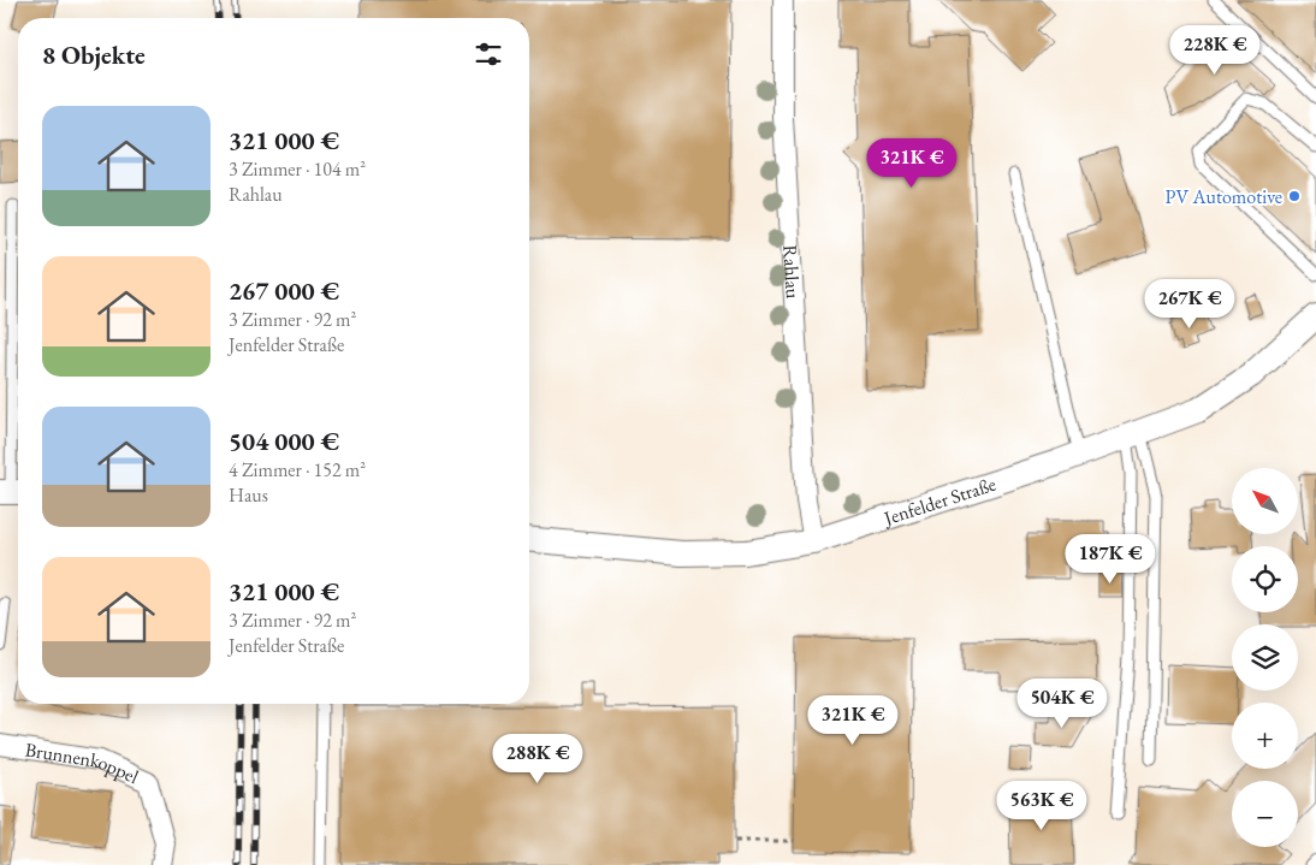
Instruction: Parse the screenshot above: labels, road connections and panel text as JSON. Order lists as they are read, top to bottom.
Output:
{
  "streets": {
    "street": ["Rahlau", "Jenfelder Straße", "Brunnenkoppel"]
  },
  "crossings": [
    ["Rahlau", "Jenfelder Straße"]
  ],
  "places": ["PV Automotive"],
  "north": "top left",
  "page": {
    "heading": "8 Objekte",
    "price": [
      "228K €",
      "321K €",
      "267K €",
      "187K €",
      "504K €",
      "321K €",
      "288K €",
      "563K €"
    ],
    "list": [
      {
        "name": "321 000 €",
        "note": "3 Zimmer · 104 m² · Rahlau"
      },
      {
        "name": "267 000 €",
        "note": "3 Zimmer · 92 m² · Jenfelder Straße"
      },
      {
        "name": "504 000 €",
        "note": "4 Zimmer · 152 m² · Haus"
      },
      {
        "name": "321 000 €",
        "note": "3 Zimmer · 92 m² · Jenfelder Straße"
      }
    ],
    "map_buttons": ["+", "−"]
  }
}
